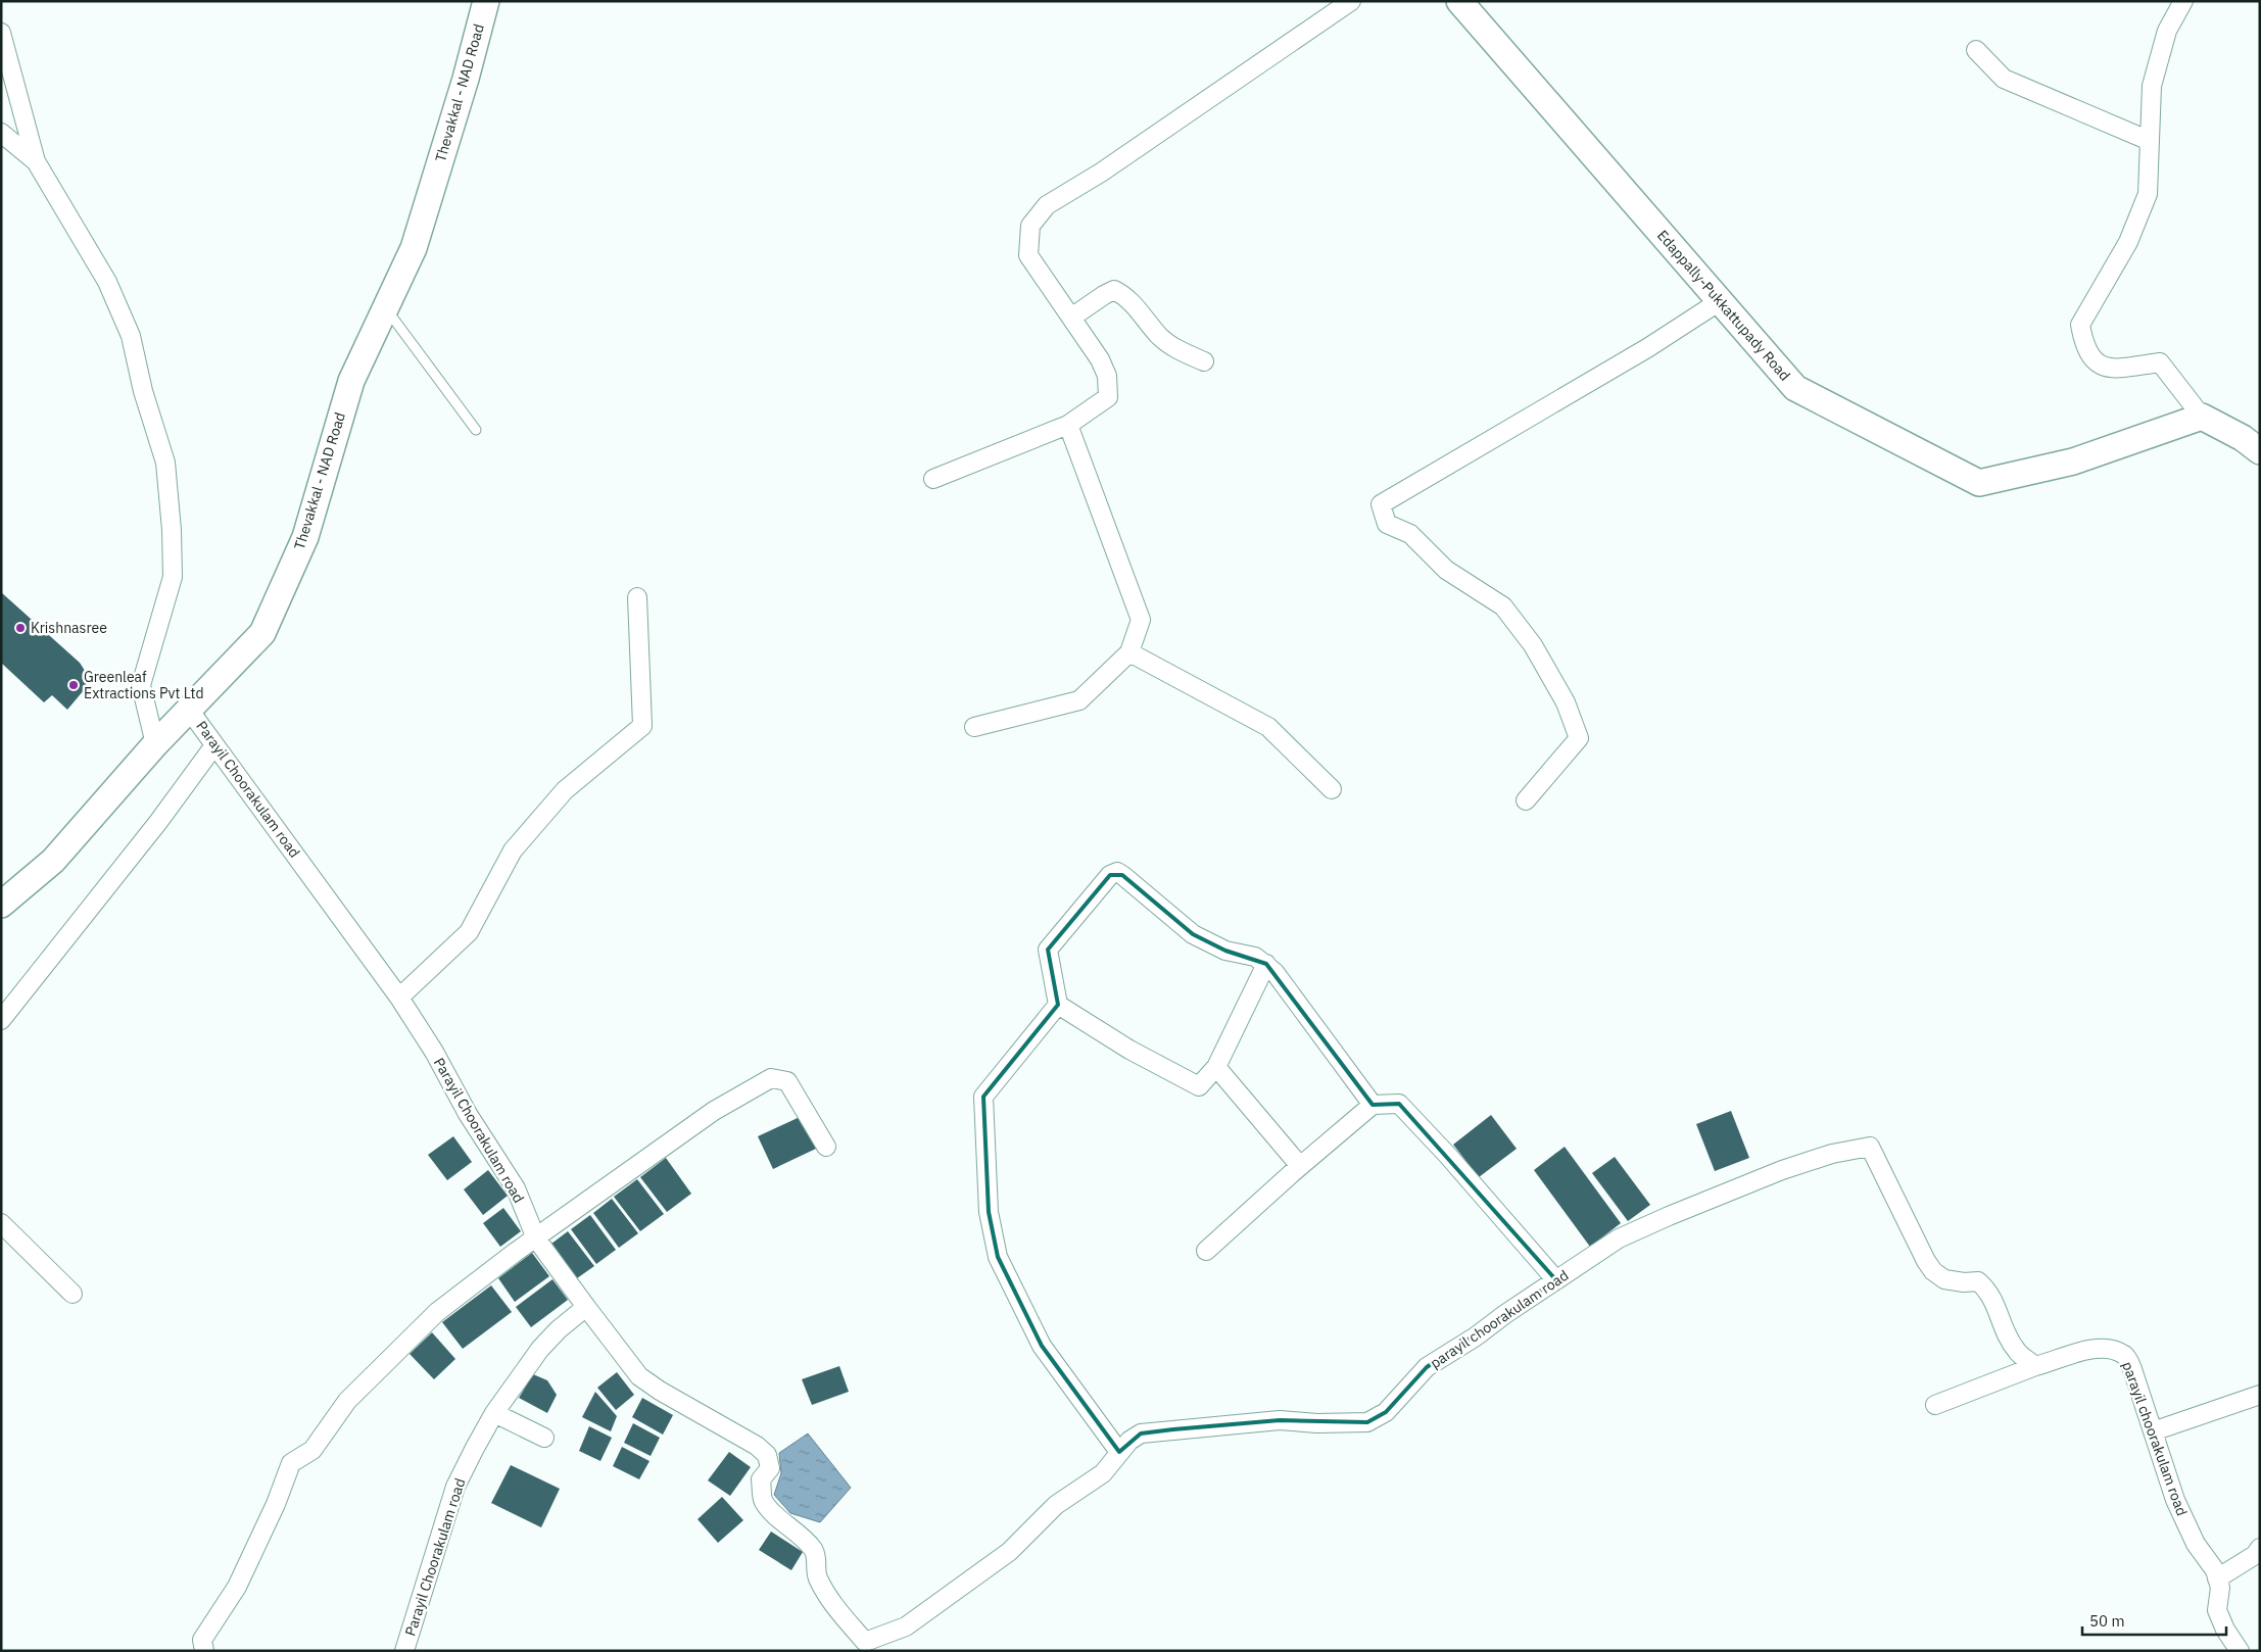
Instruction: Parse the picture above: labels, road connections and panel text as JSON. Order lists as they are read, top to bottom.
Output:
{
  "streets": {
    "main road": ["Thevakkal - NAD Road", "Edappally-Pukkattupady Road"],
    "street": ["Parayil Choorakulam road", "parayil choorakulam road"]
  },
  "crossings": [
    ["Thevakkal - NAD Road", "Parayil Choorakulam road"],
    ["Parayil Choorakulam road", "parayil choorakulam road"]
  ],
  "places": ["Krishnasree", "Greenleaf Extractions Pvt Ltd"],
  "scale_bar": "50 m"
}
